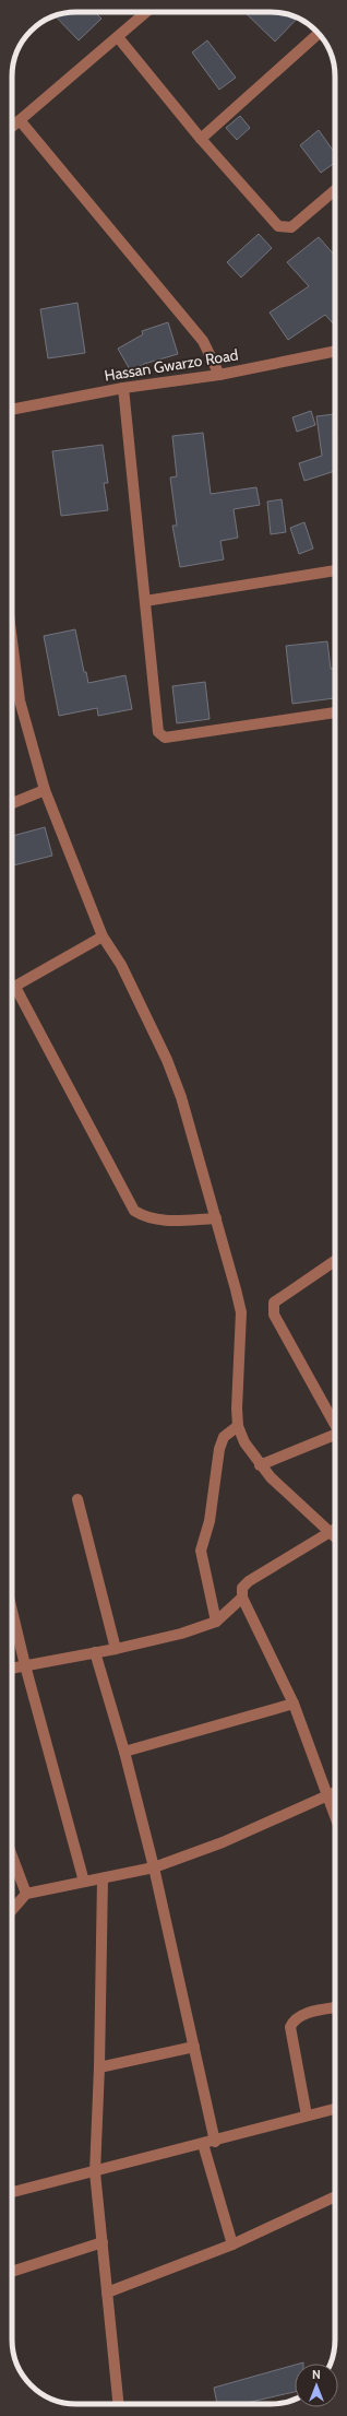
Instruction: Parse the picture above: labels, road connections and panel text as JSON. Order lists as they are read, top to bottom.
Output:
{
  "streets": {
    "street": ["Hassan Gwarzo Road"]
  },
  "north": "top"
}
